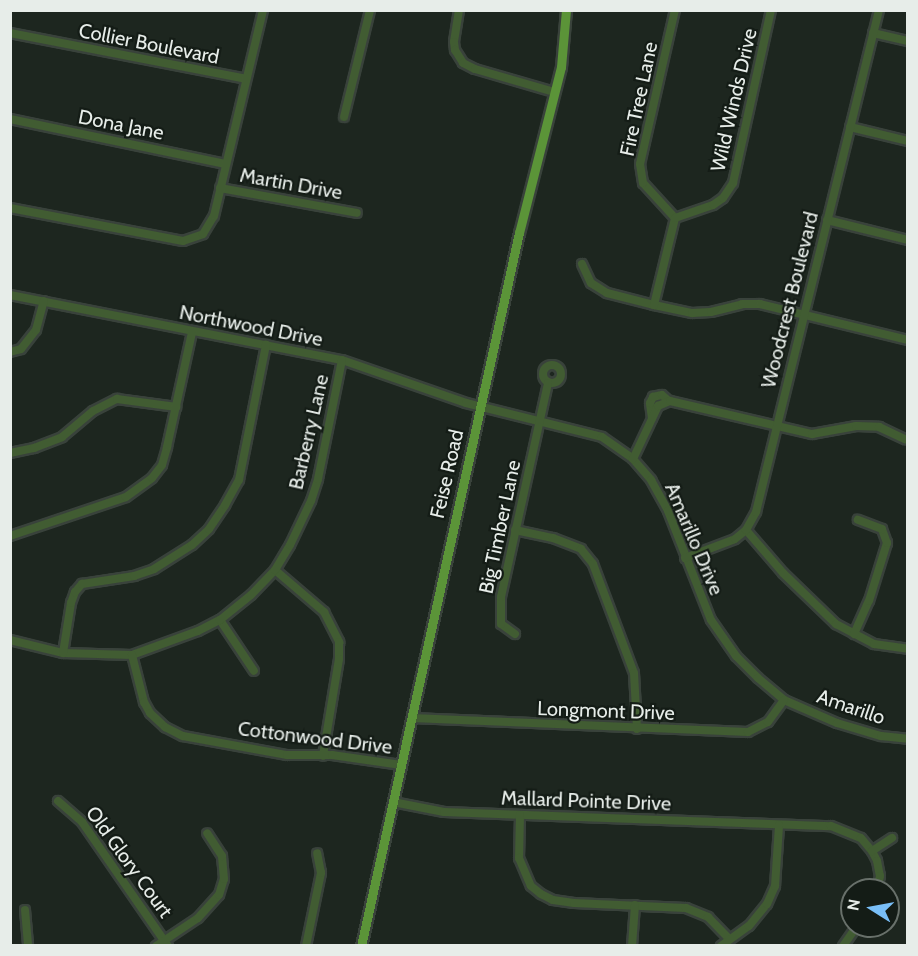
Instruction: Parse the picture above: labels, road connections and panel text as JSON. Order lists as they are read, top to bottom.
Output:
{
  "streets": {
    "main road": ["Feise Road"],
    "street": [
      "Collier Boulevard",
      "Fire Tree Lane",
      "Wild Winds Drive",
      "Dona Jane",
      "Martin Drive",
      "Woodcrest Boulevard",
      "Northwood Drive",
      "Barberry Lane",
      "Big Timber Lane",
      "Amarillo Drive",
      "Amarillo",
      "Longmont Drive",
      "Cottonwood Drive",
      "Mallard Pointe Drive",
      "Old Glory Court"
    ]
  },
  "crossings": [
    ["Fire Tree Lane", "Wild Winds Drive"],
    ["Northwood Drive", "Barberry Lane"],
    ["Northwood Drive", "Feise Road"],
    ["Northwood Drive", "Amarillo Drive"],
    ["Barberry Lane", "Cottonwood Drive"],
    ["Feise Road", "Amarillo Drive"],
    ["Feise Road", "Longmont Drive"],
    ["Feise Road", "Cottonwood Drive"],
    ["Feise Road", "Mallard Pointe Drive"],
    ["Big Timber Lane", "Amarillo Drive"],
    ["Amarillo Drive", "Amarillo"],
    ["Amarillo Drive", "Longmont Drive"],
    ["Amarillo", "Longmont Drive"]
  ],
  "north": "left"
}
